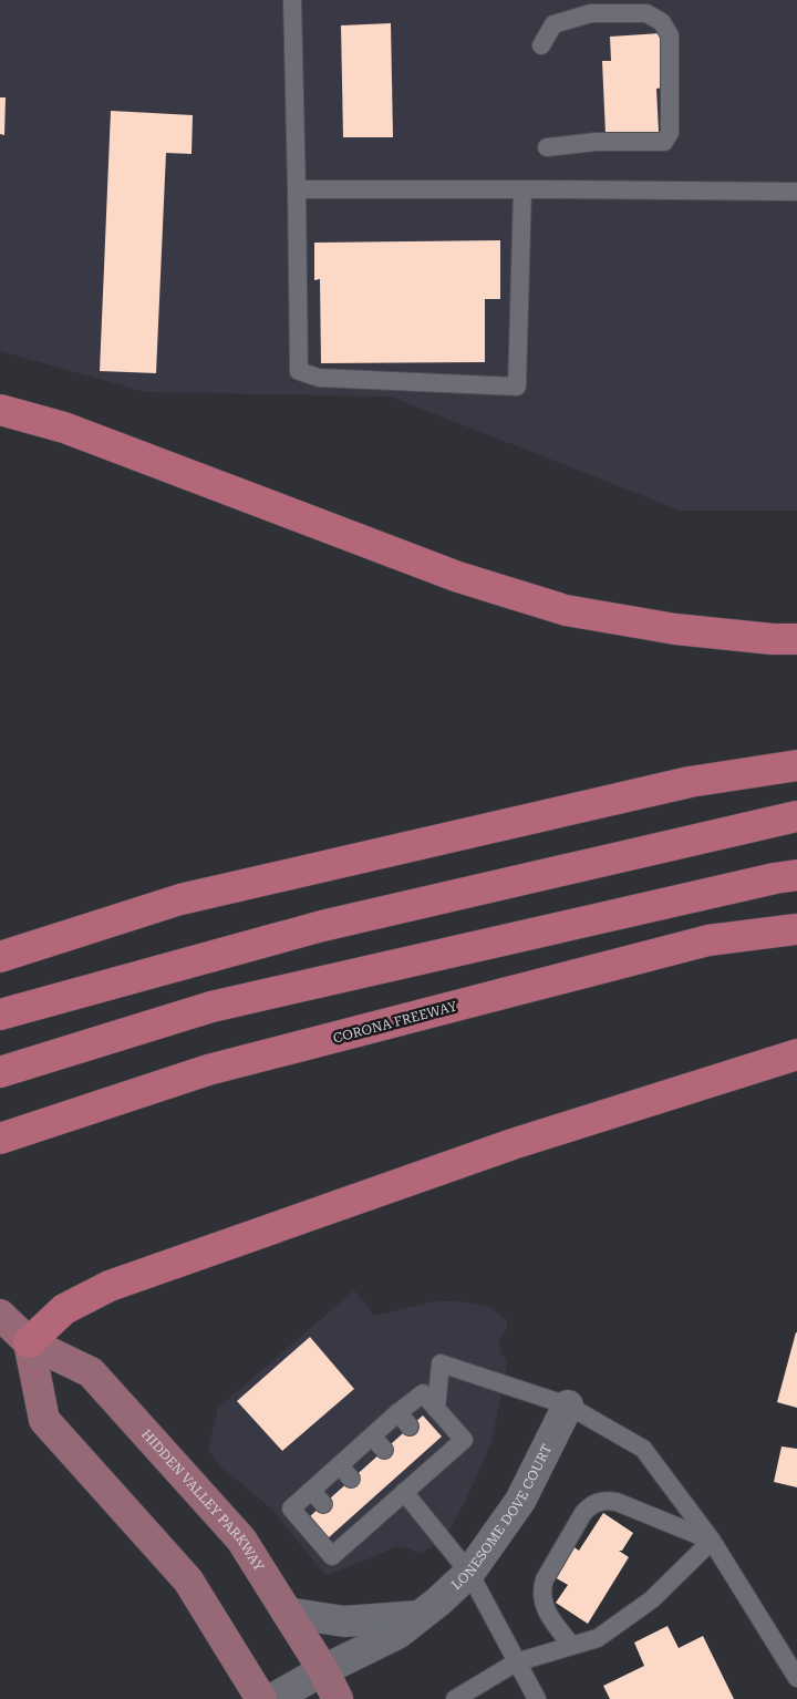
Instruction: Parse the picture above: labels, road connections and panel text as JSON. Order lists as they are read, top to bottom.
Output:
{
  "streets": {
    "highway": ["CORONA FREEWAY"],
    "main road": ["HIDDEN VALLEY PARKWAY"],
    "street": ["LONESOME DOVE COURT"]
  },
  "crossings": [
    ["HIDDEN VALLEY PARKWAY", "LONESOME DOVE COURT"]
  ]
}
